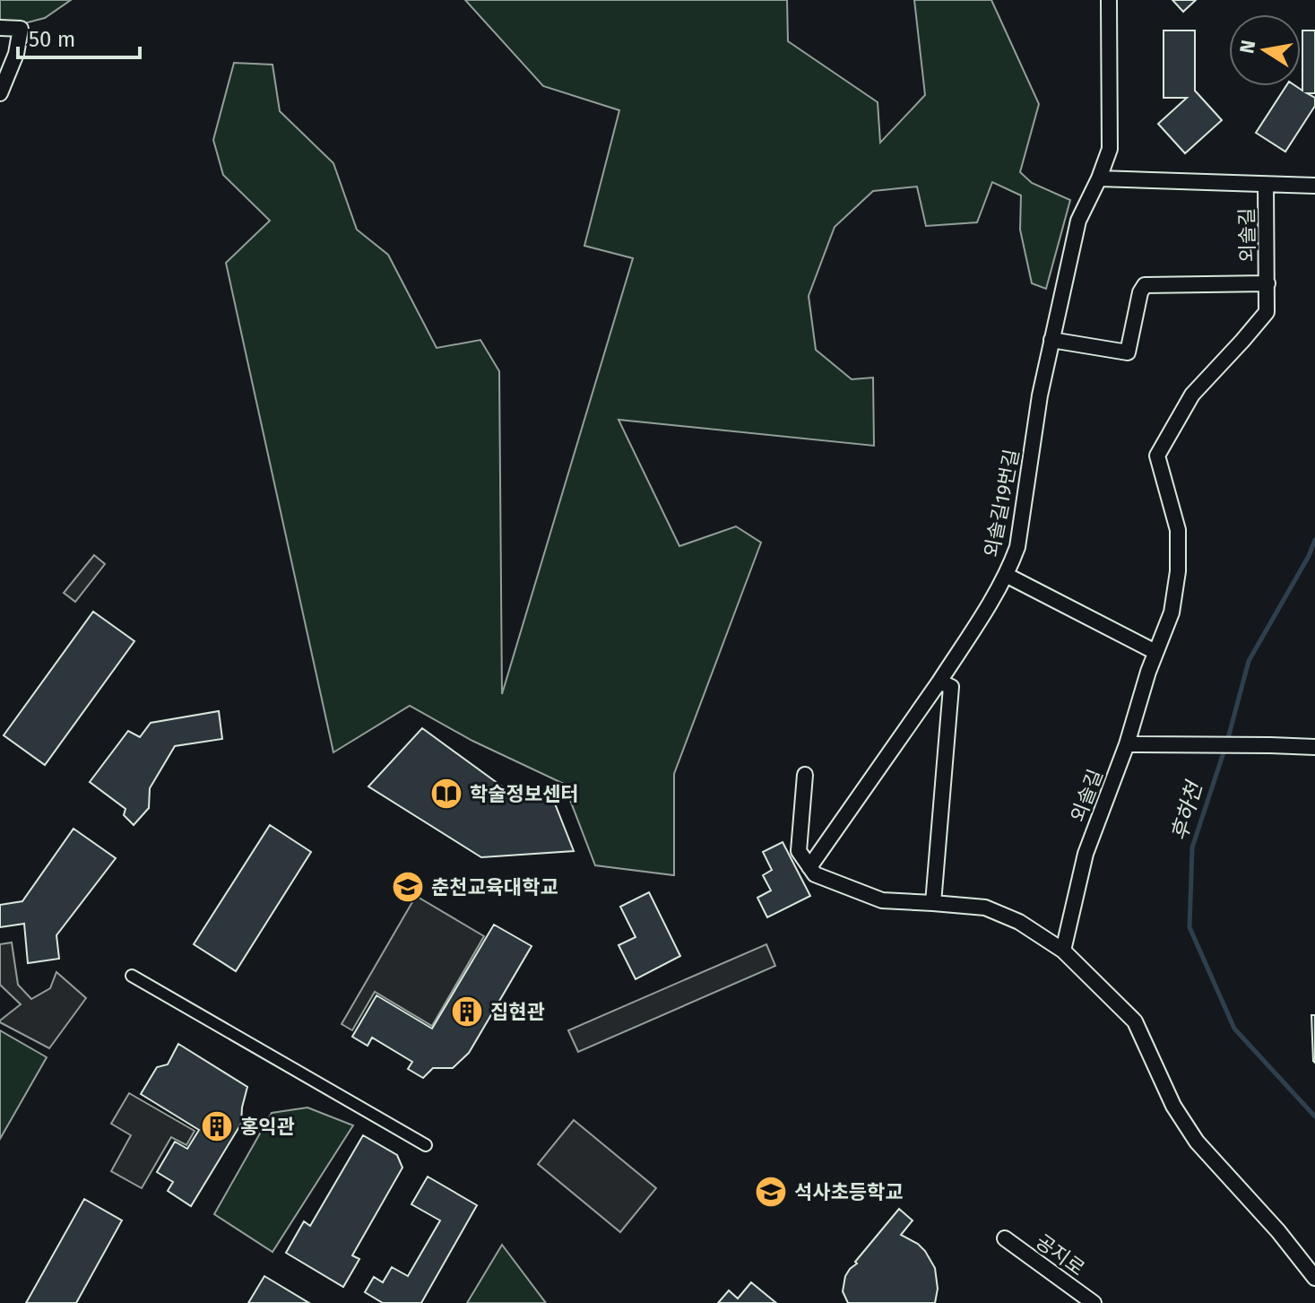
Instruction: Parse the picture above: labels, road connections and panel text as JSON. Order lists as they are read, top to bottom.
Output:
{
  "streets": {
    "street": ["외솔길", "외솔길19번길", "공지로"]
  },
  "crossings": [
    ["외솔길", "외솔길19번길"]
  ],
  "water": ["후하천"],
  "places": {
    "library": ["학술정보센터"],
    "school or university": ["춘천교육대학교", "석사초등학교"],
    "building": ["집현관", "홍익관"]
  },
  "scale_bar": "50 m",
  "north": "left"
}
